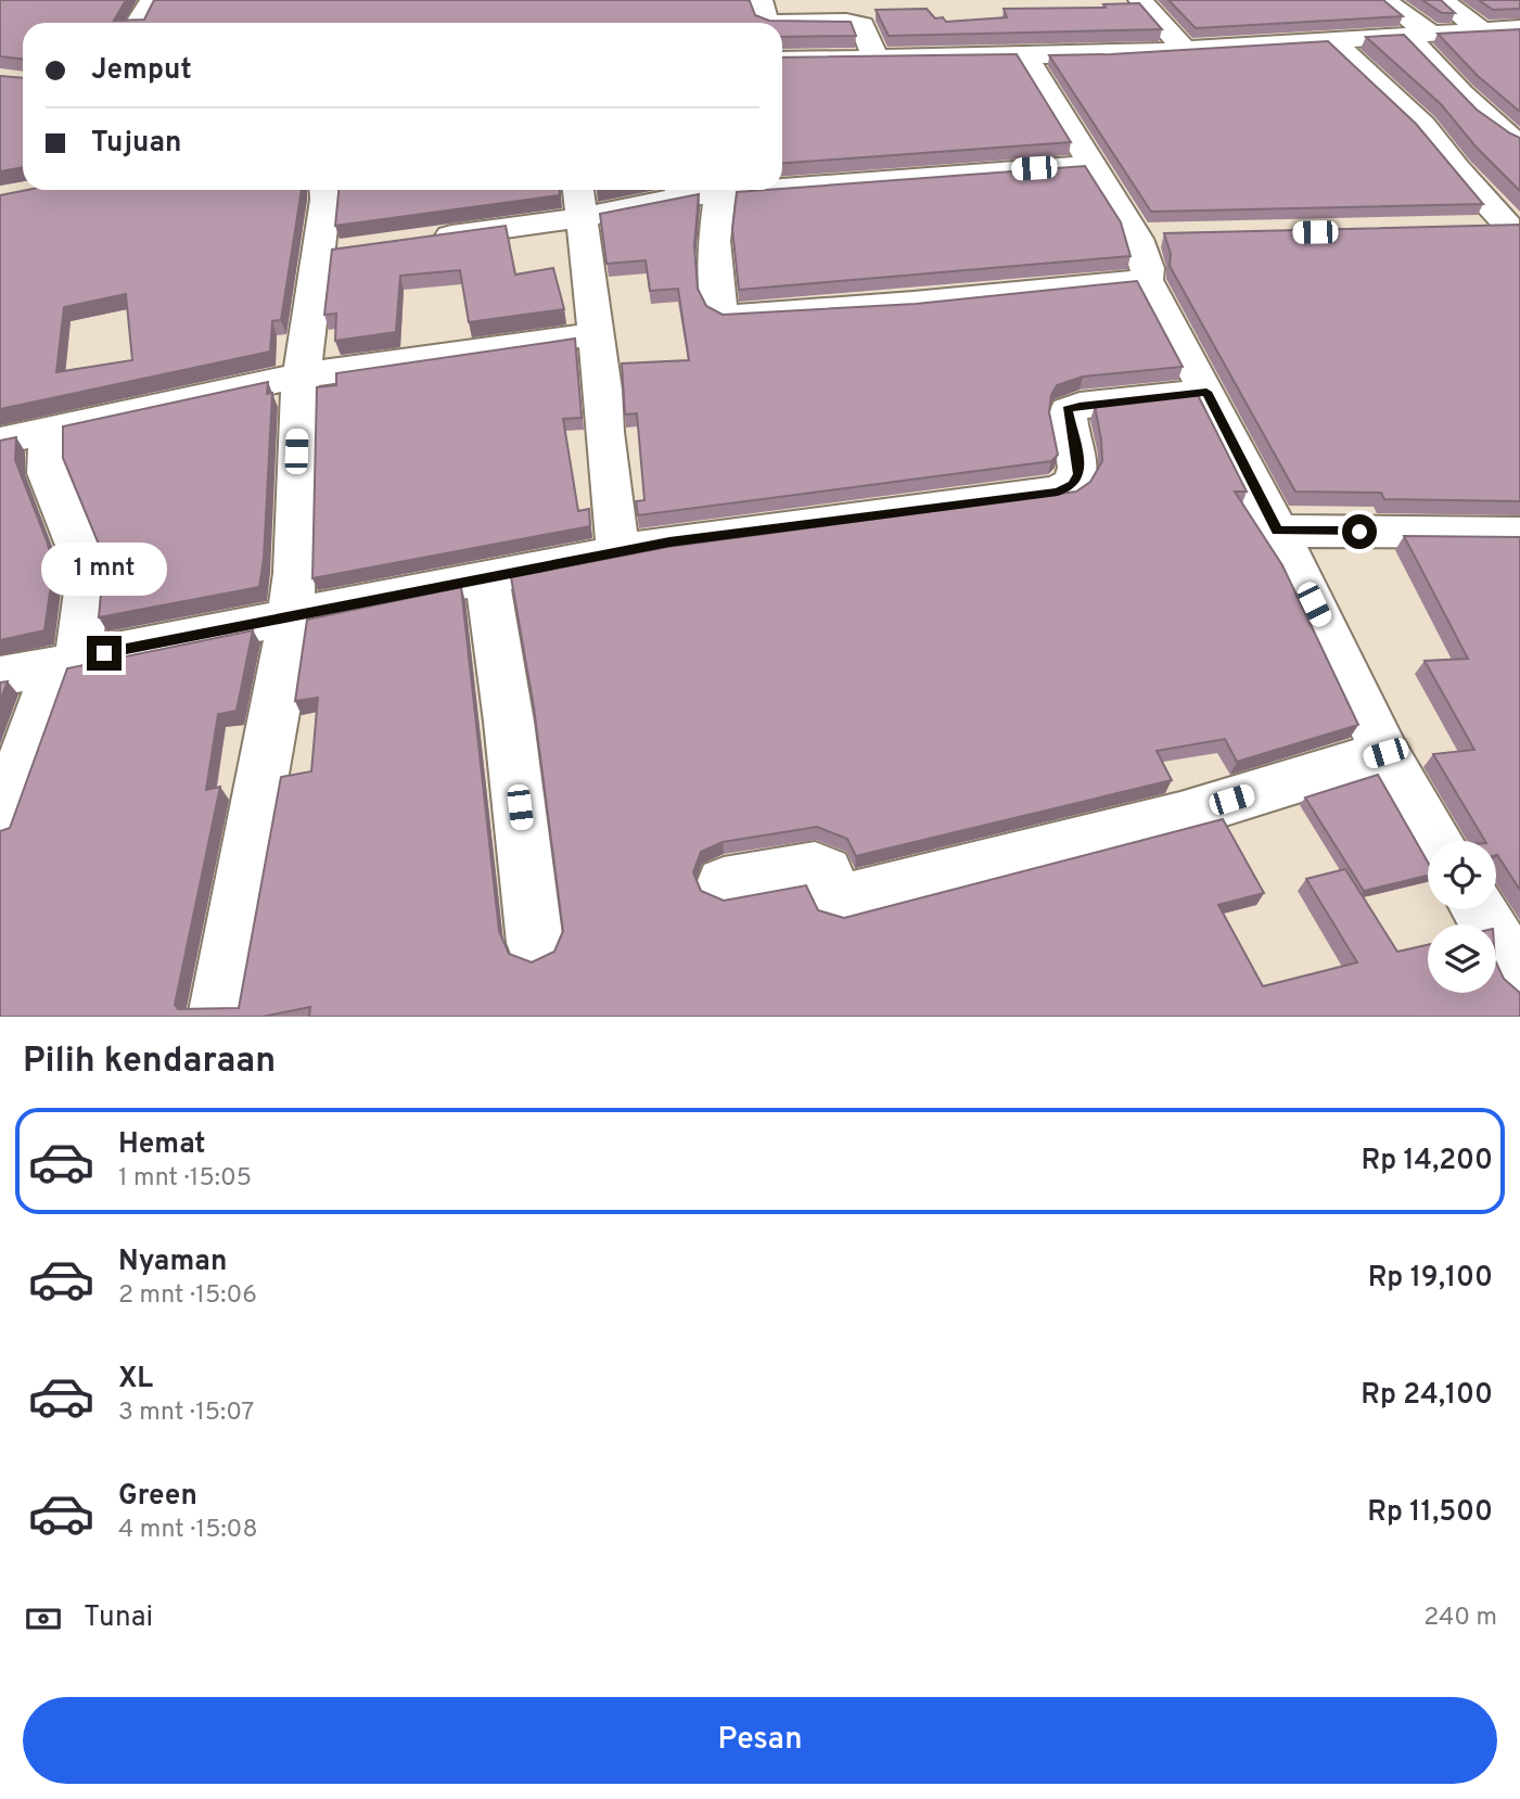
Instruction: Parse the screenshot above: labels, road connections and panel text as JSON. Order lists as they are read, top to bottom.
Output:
{
  "page": {
    "banner": ["Jemput", "Tujuan"],
    "bubble": "1 mnt",
    "heading": "Pilih kendaraan",
    "list": [
      {
        "name": "Hemat",
        "note": "1 mnt · 15:05",
        "value": "Rp 14,200"
      },
      {
        "name": "Nyaman",
        "note": "2 mnt · 15:06",
        "value": "Rp 19,100"
      },
      {
        "name": "XL",
        "note": "3 mnt · 15:07",
        "value": "Rp 24,100"
      },
      {
        "name": "Green",
        "note": "4 mnt · 15:08",
        "value": "Rp 11,500"
      }
    ],
    "pay": ["Tunai", "240 m"],
    "buttons": "Pesan"
  }
}
